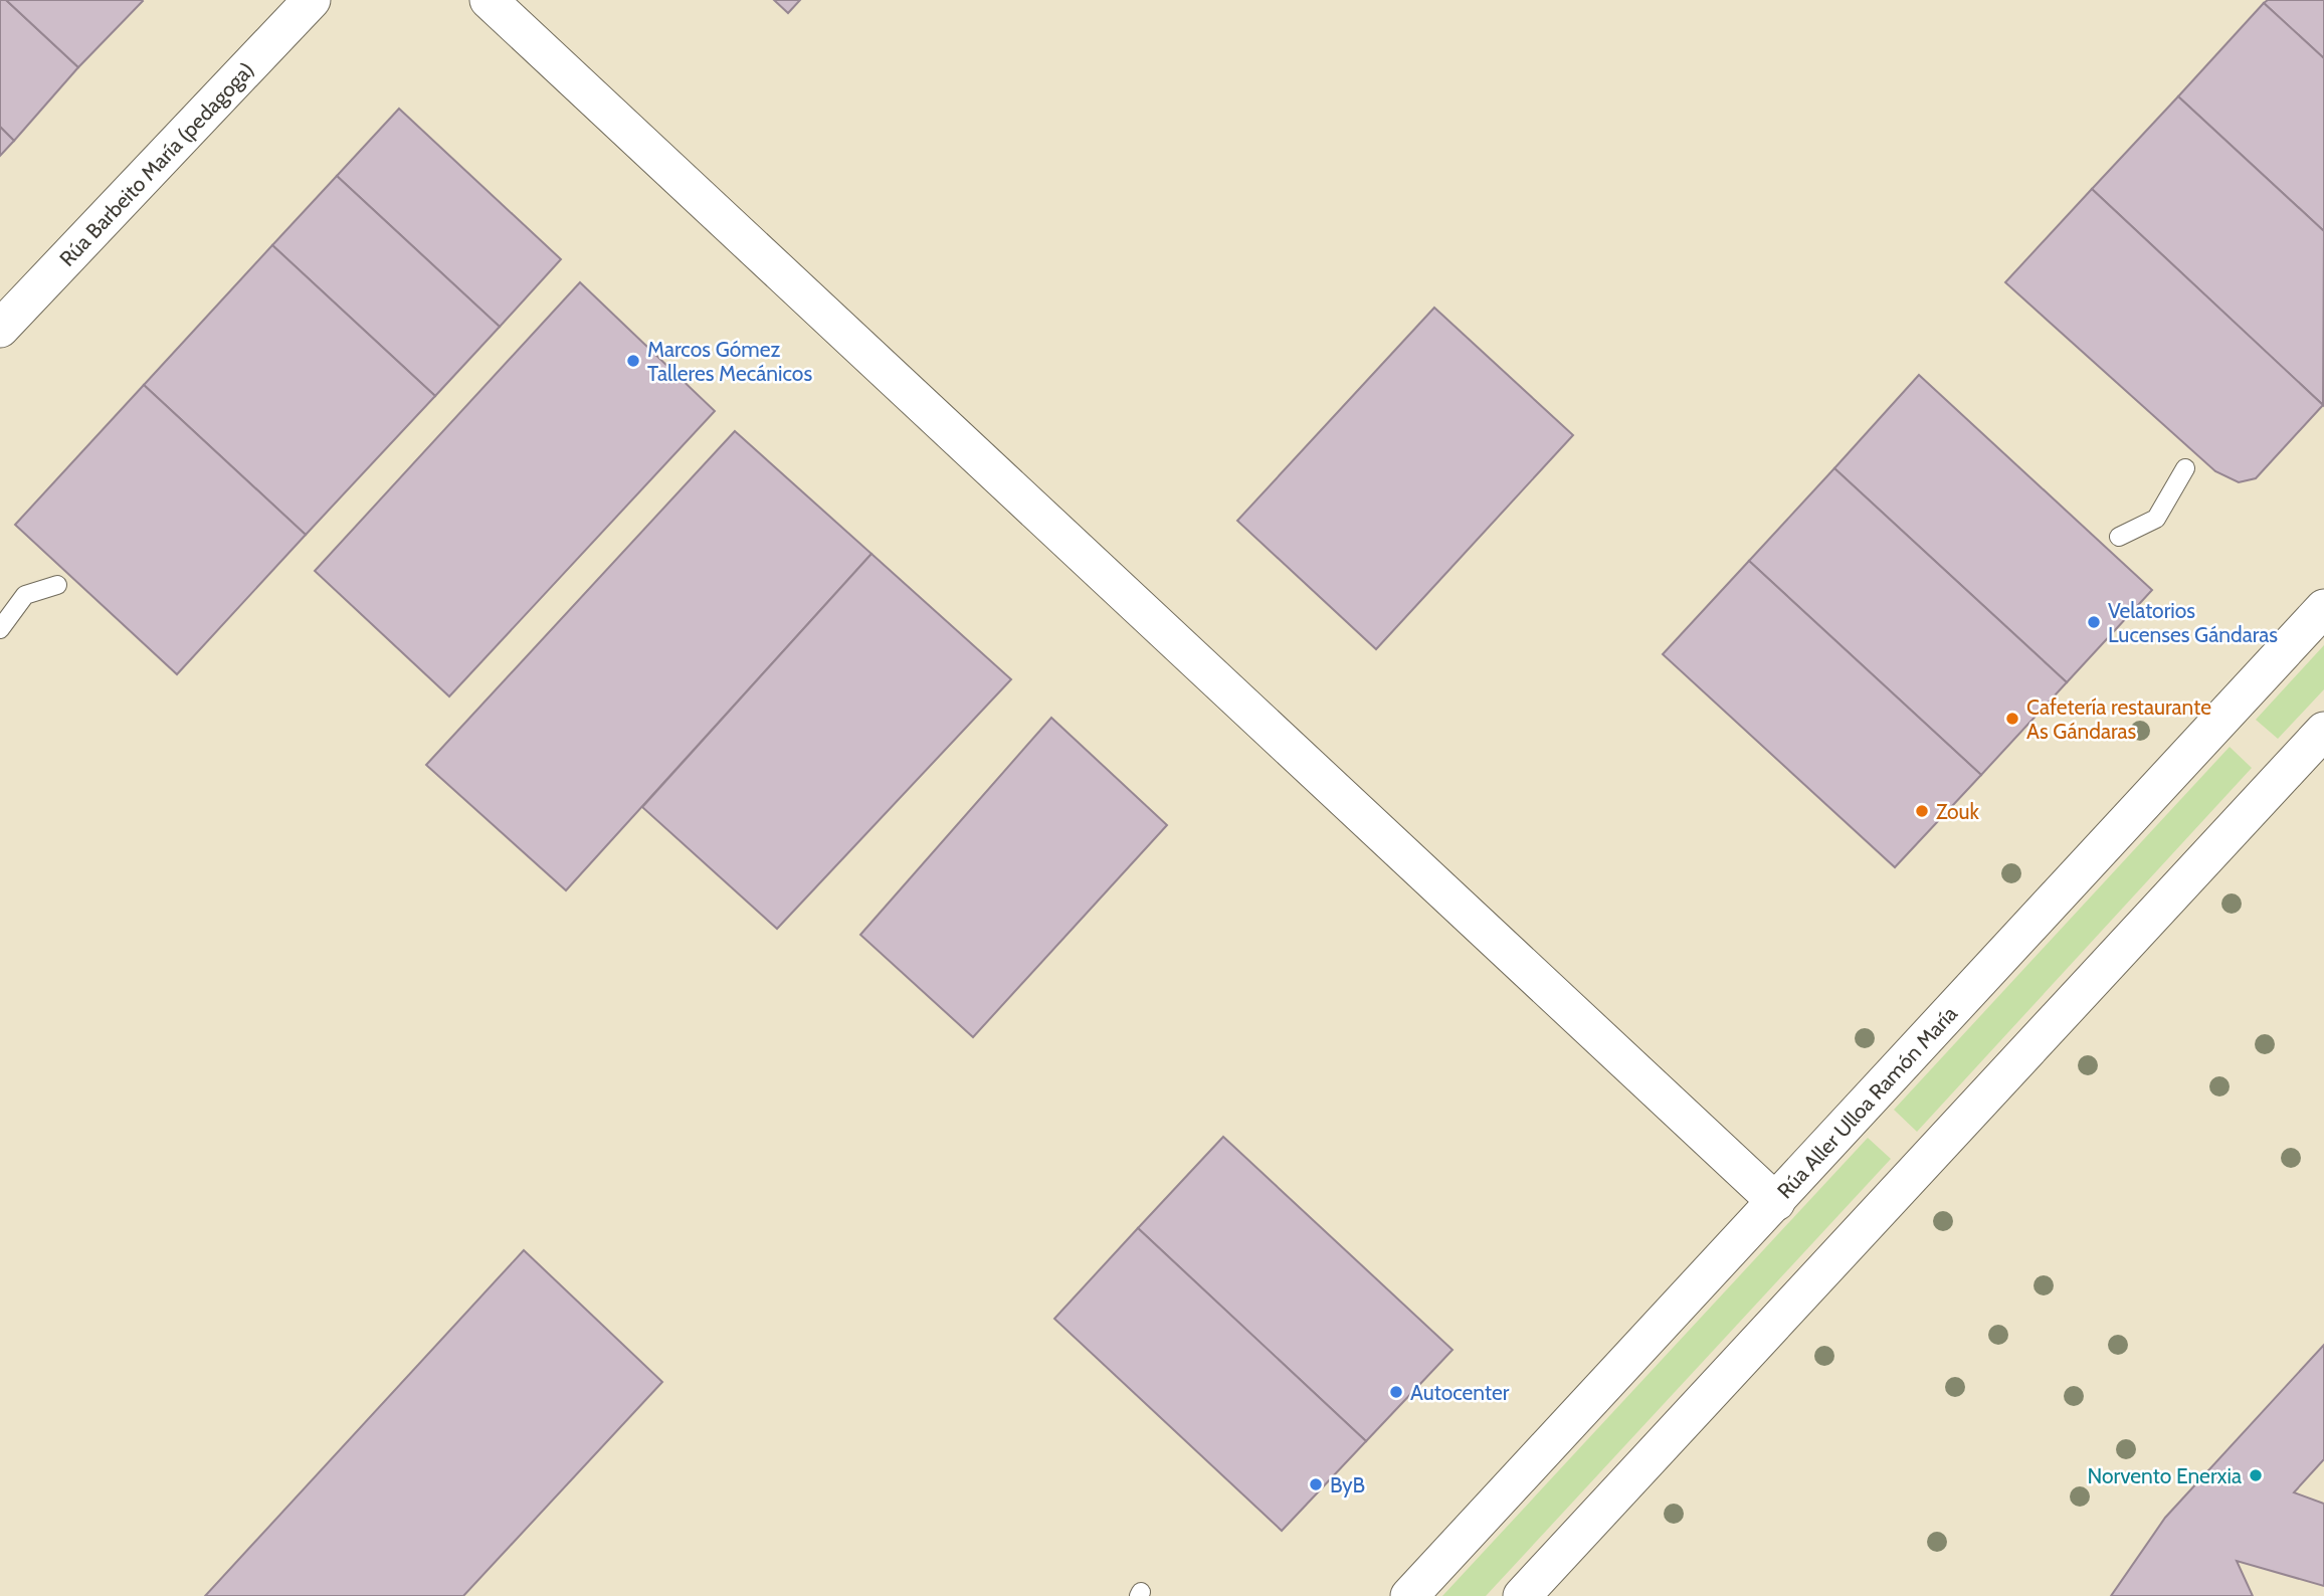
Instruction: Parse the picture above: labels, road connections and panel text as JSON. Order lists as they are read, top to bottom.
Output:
{
  "streets": {
    "street": ["Rúa Barbeito María (pedagoga)", "Rúa Aller Ulloa Ramón María"]
  },
  "places": [
    "Marcos Gómez Talleres Mecánicos",
    "Velatorios Lucenses Gándaras",
    "Cafetería restaurante As Gándaras",
    "Zouk",
    "Autocenter",
    "Norvento Enerxia",
    "ByB"
  ]
}
